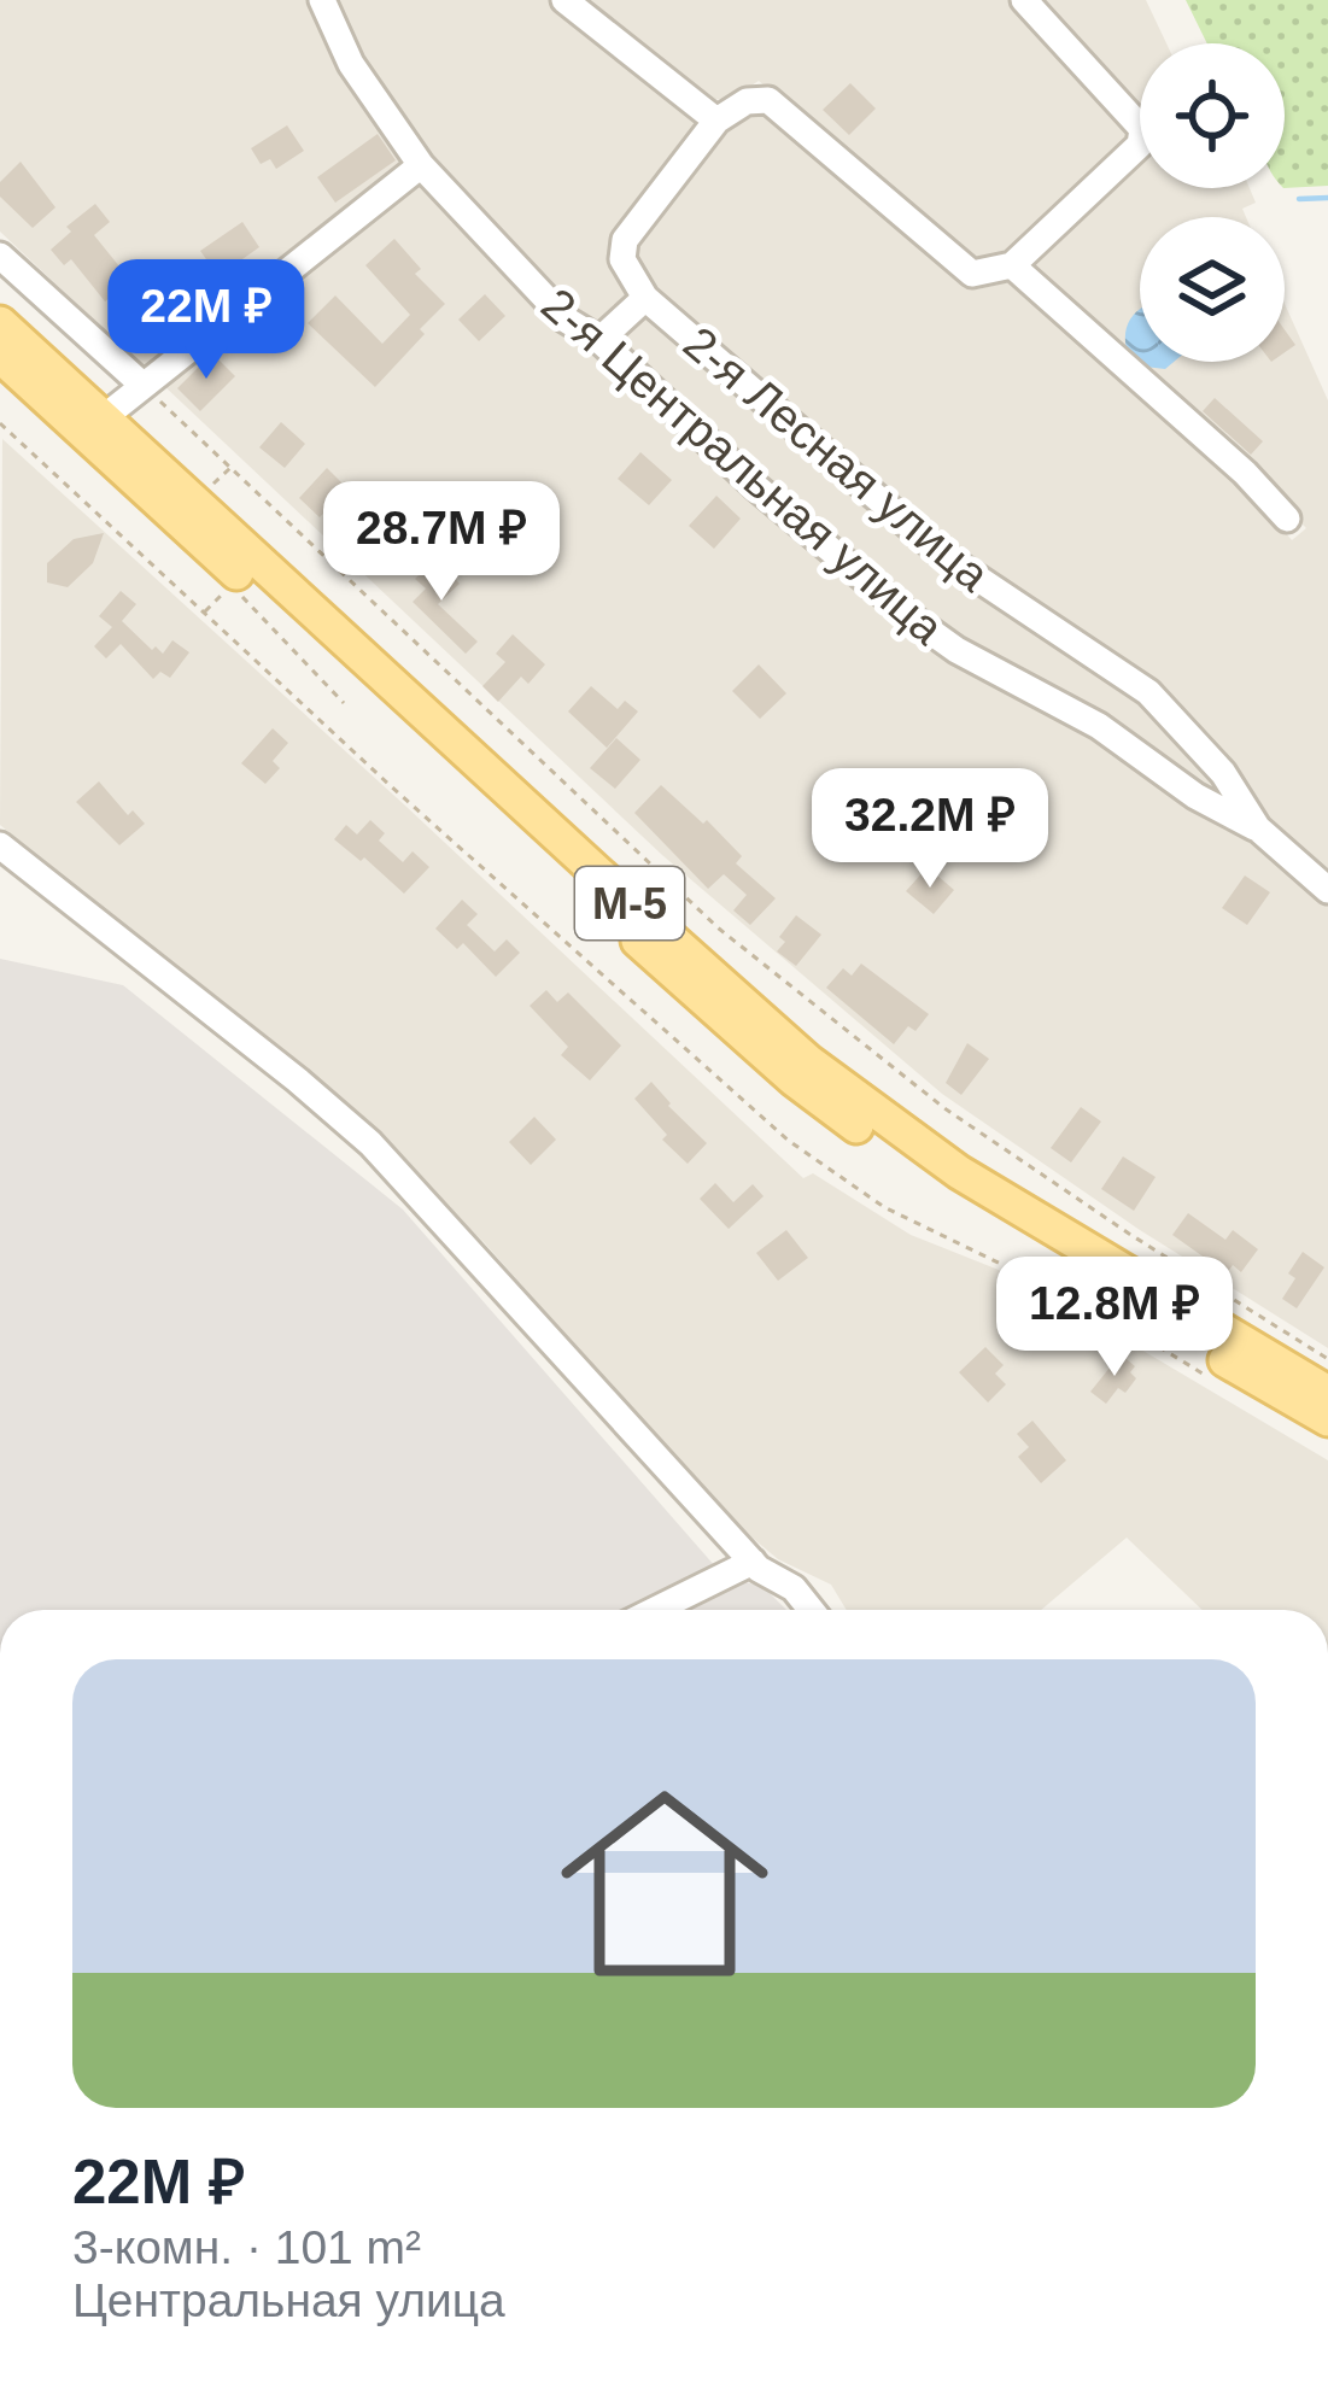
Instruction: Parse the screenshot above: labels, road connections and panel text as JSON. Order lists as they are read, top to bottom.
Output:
{
  "streets": {
    "main road": ["М-5"],
    "street": ["2-я Лесная улица", "2-я Центральная улица"]
  },
  "crossings": [
    ["2-я Лесная улица", "2-я Центральная улица"]
  ],
  "page": {
    "price": [
      "22M ₽",
      "28.7M ₽",
      "32.2M ₽",
      "12.8M ₽"
    ],
    "list": [
      {
        "name": "22M ₽",
        "note": "3-комн. · 101 m² · Центральная улица"
      }
    ]
  }
}
